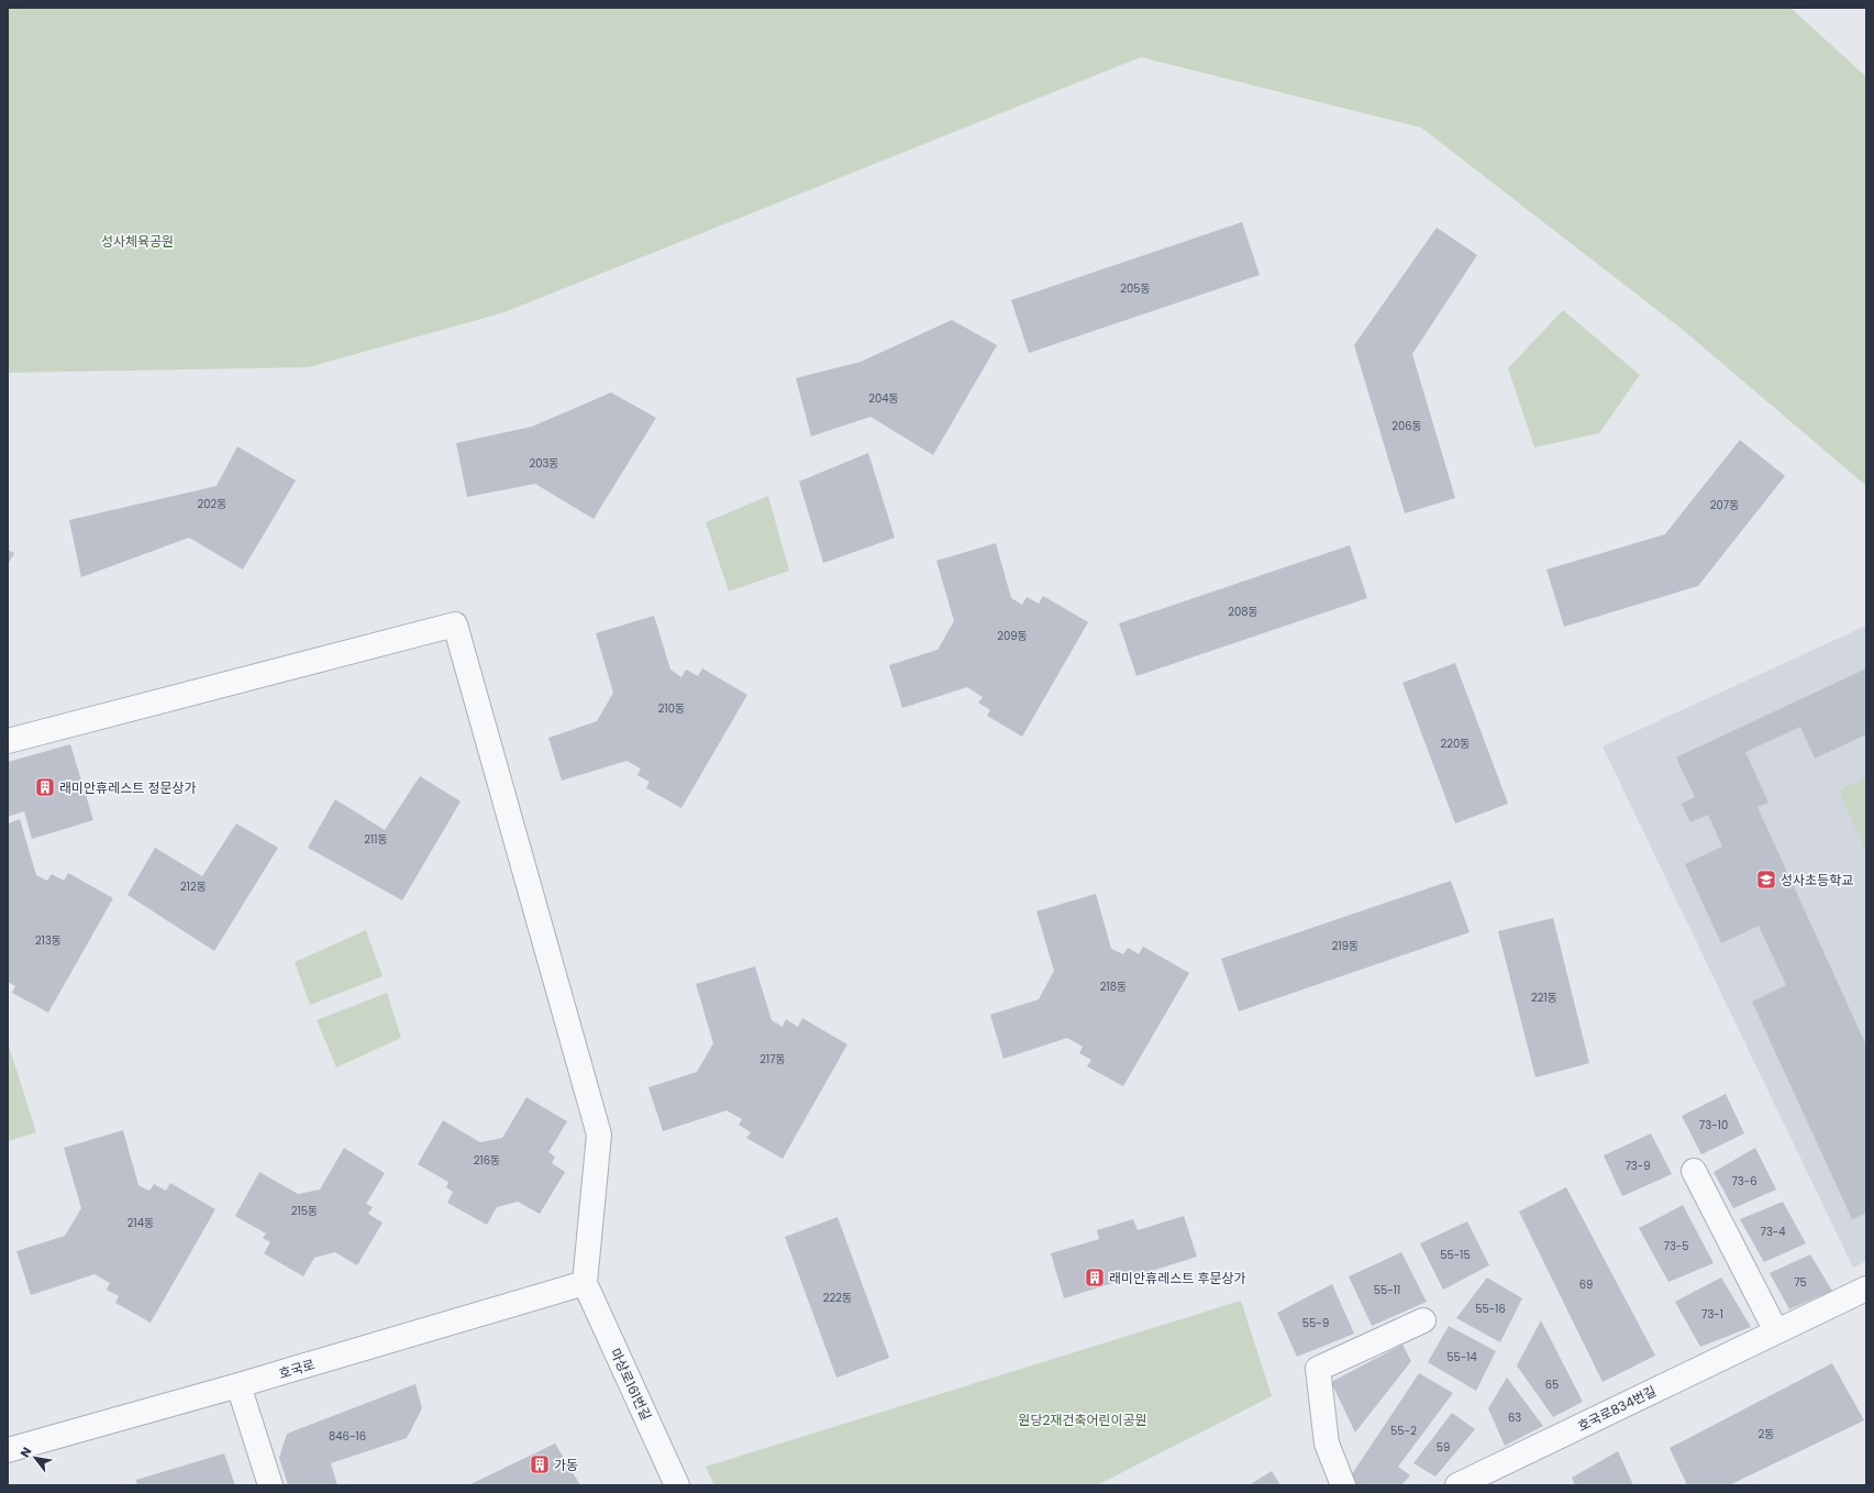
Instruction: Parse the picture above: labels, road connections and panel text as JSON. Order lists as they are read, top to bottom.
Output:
{
  "streets": {
    "street": ["호국로", "마상로161번길", "호국로834번길"]
  },
  "crossings": [
    ["호국로", "마상로161번길"]
  ],
  "parks": ["성사체육공원", "원당2재건축어린이공원"],
  "places": {
    "building": ["래미안휴레스트 정문상가", "래미안휴레스트 후문상가", "가동"],
    "school or university": ["성사초등학교"]
  },
  "house_numbers": [
    "205동",
    "204동",
    "206동",
    "203동",
    "202동",
    "207동",
    "208동",
    "209동",
    "210동",
    "220동",
    "211동",
    "212동",
    "213동",
    "219동",
    "218동",
    "221동",
    "217동",
    "73-10",
    "216동",
    "73-9",
    "73-6",
    "215동",
    "214동",
    "73-4",
    "73-5",
    "55-15",
    "75",
    "69",
    "55-11",
    "222동",
    "55-16",
    "73-1",
    "55-9",
    "55-14",
    "65",
    "63",
    "55-2",
    "2동",
    "846-16",
    "59"
  ],
  "north": "top left"
}
